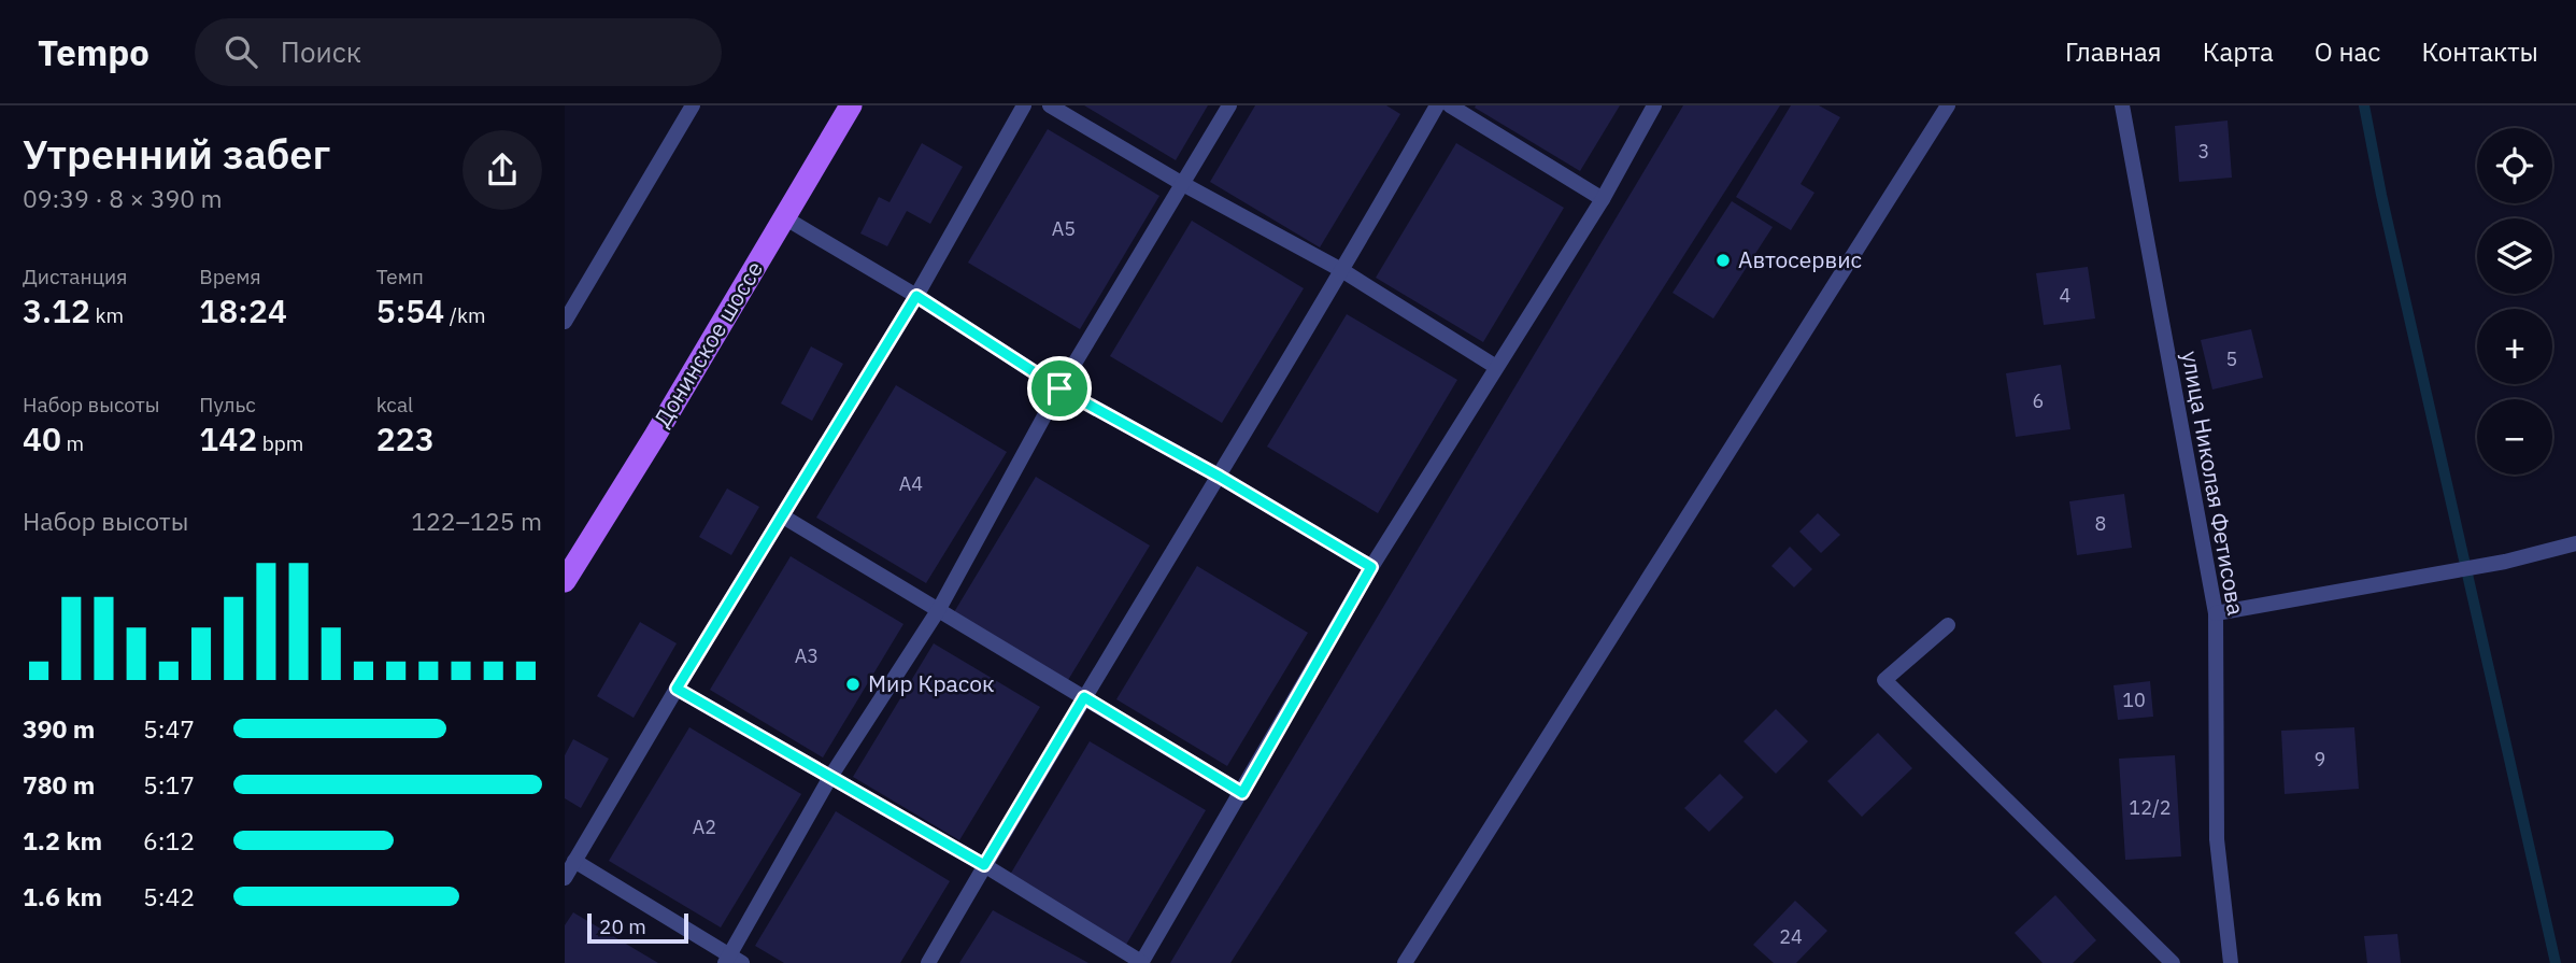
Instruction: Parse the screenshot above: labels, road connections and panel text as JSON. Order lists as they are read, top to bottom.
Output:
{
  "streets": {
    "main road": ["Донинское шоссе"],
    "street": ["улица Николая Фетисова"]
  },
  "places": ["Автосервис", "Мир Красок"],
  "house_numbers": [
    "3",
    "А5",
    "4",
    "5",
    "6",
    "А4",
    "8",
    "А3",
    "10",
    "9",
    "12/2",
    "А2",
    "24"
  ],
  "scale_bar": "20 m",
  "page": {
    "header": "Tempo",
    "search": "Поиск",
    "nav": [
      "Главная",
      "Карта",
      "О нас",
      "Контакты"
    ],
    "heading": ["Утренний забег", "09:39 · 8 × 390 m"],
    "map_buttons": ["+", "−"],
    "stats": [
      ["Дистанция", "3.12 km"],
      ["Время", "18:24"],
      ["Темп", "5:54 /km"],
      ["Набор высоты", "40 m"],
      ["Пульс", "142 bpm"],
      ["kcal", "223"]
    ],
    "chart": ["Набор высоты", "122–125 m"],
    "list": [
      {
        "name": "390 m",
        "note": "5:47"
      },
      {
        "name": "780 m",
        "note": "5:17"
      },
      {
        "name": "1.2 km",
        "note": "6:12"
      },
      {
        "name": "1.6 km",
        "note": "5:42"
      }
    ],
    "scale": "20 m"
  }
}
